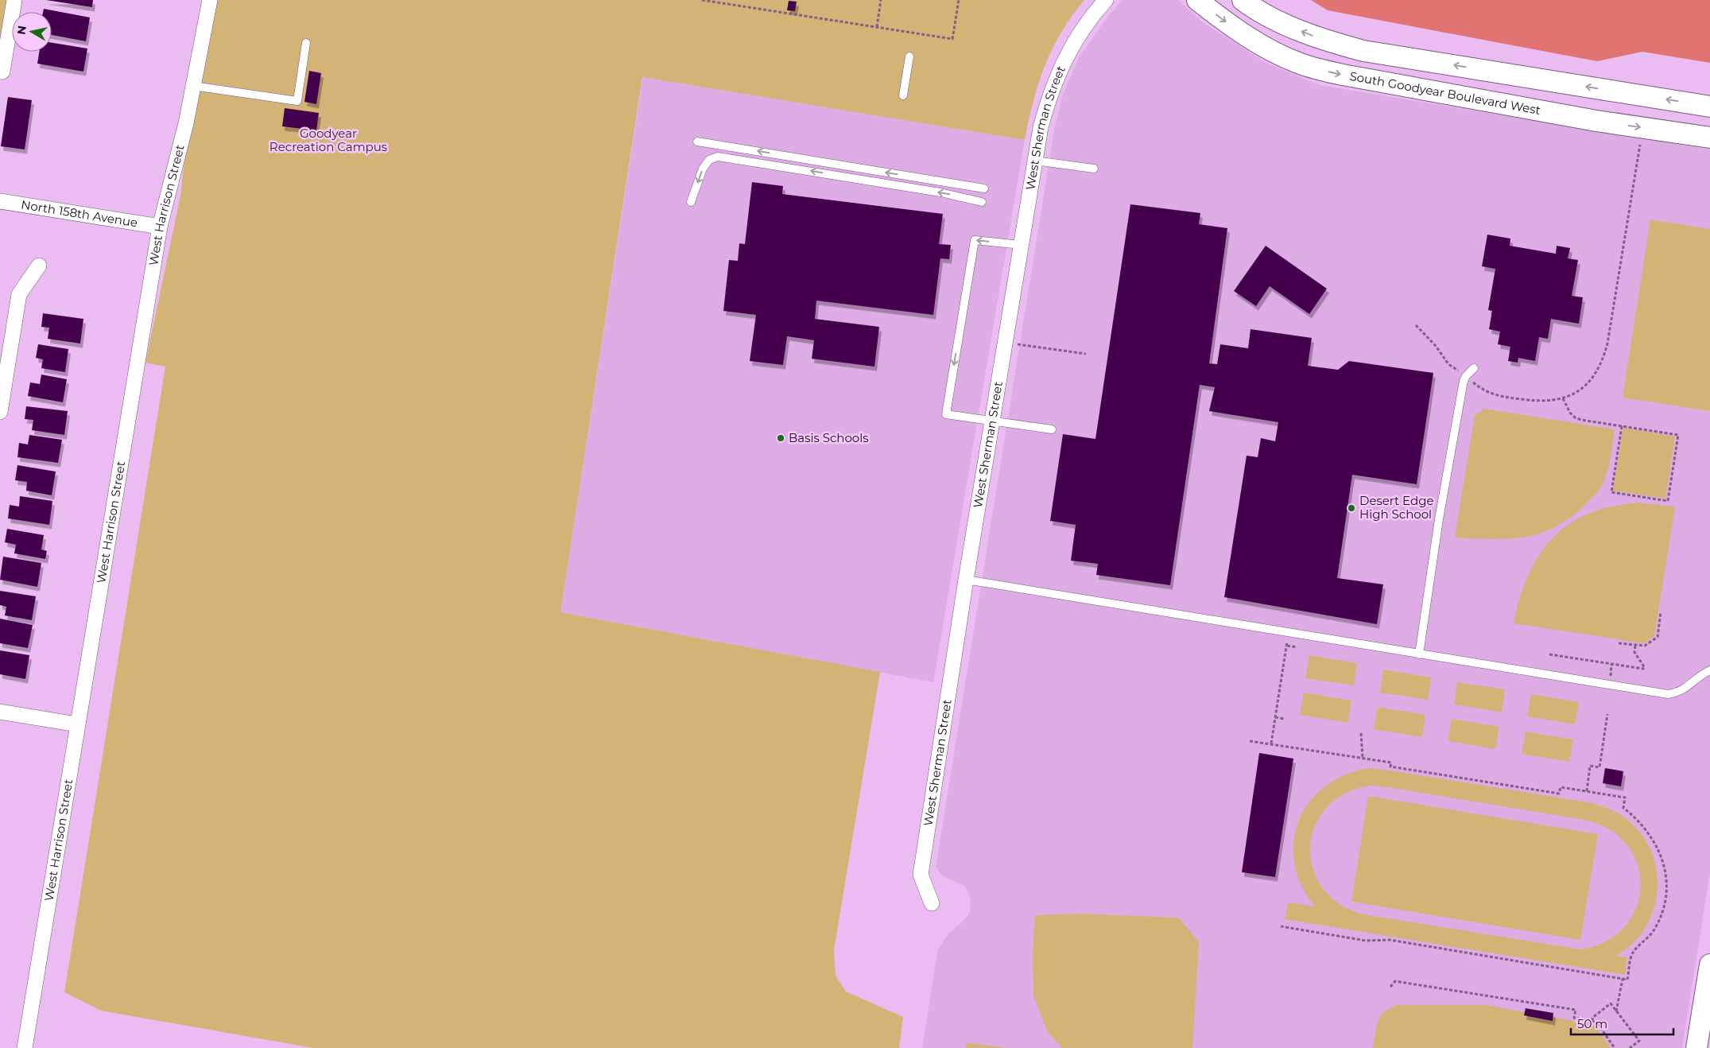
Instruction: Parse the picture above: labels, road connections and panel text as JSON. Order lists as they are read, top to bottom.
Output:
{
  "streets": {
    "street": [
      "South Goodyear Boulevard West",
      "West Sherman Street",
      "West Harrison Street",
      "North 158th Avenue"
    ]
  },
  "crossings": [
    ["West Harrison Street", "North 158th Avenue"]
  ],
  "parks": ["Goodyear Recreation Campus"],
  "places": ["Basis Schools", "Desert Edge High School"],
  "scale_bar": "50 m",
  "north": "left"
}
